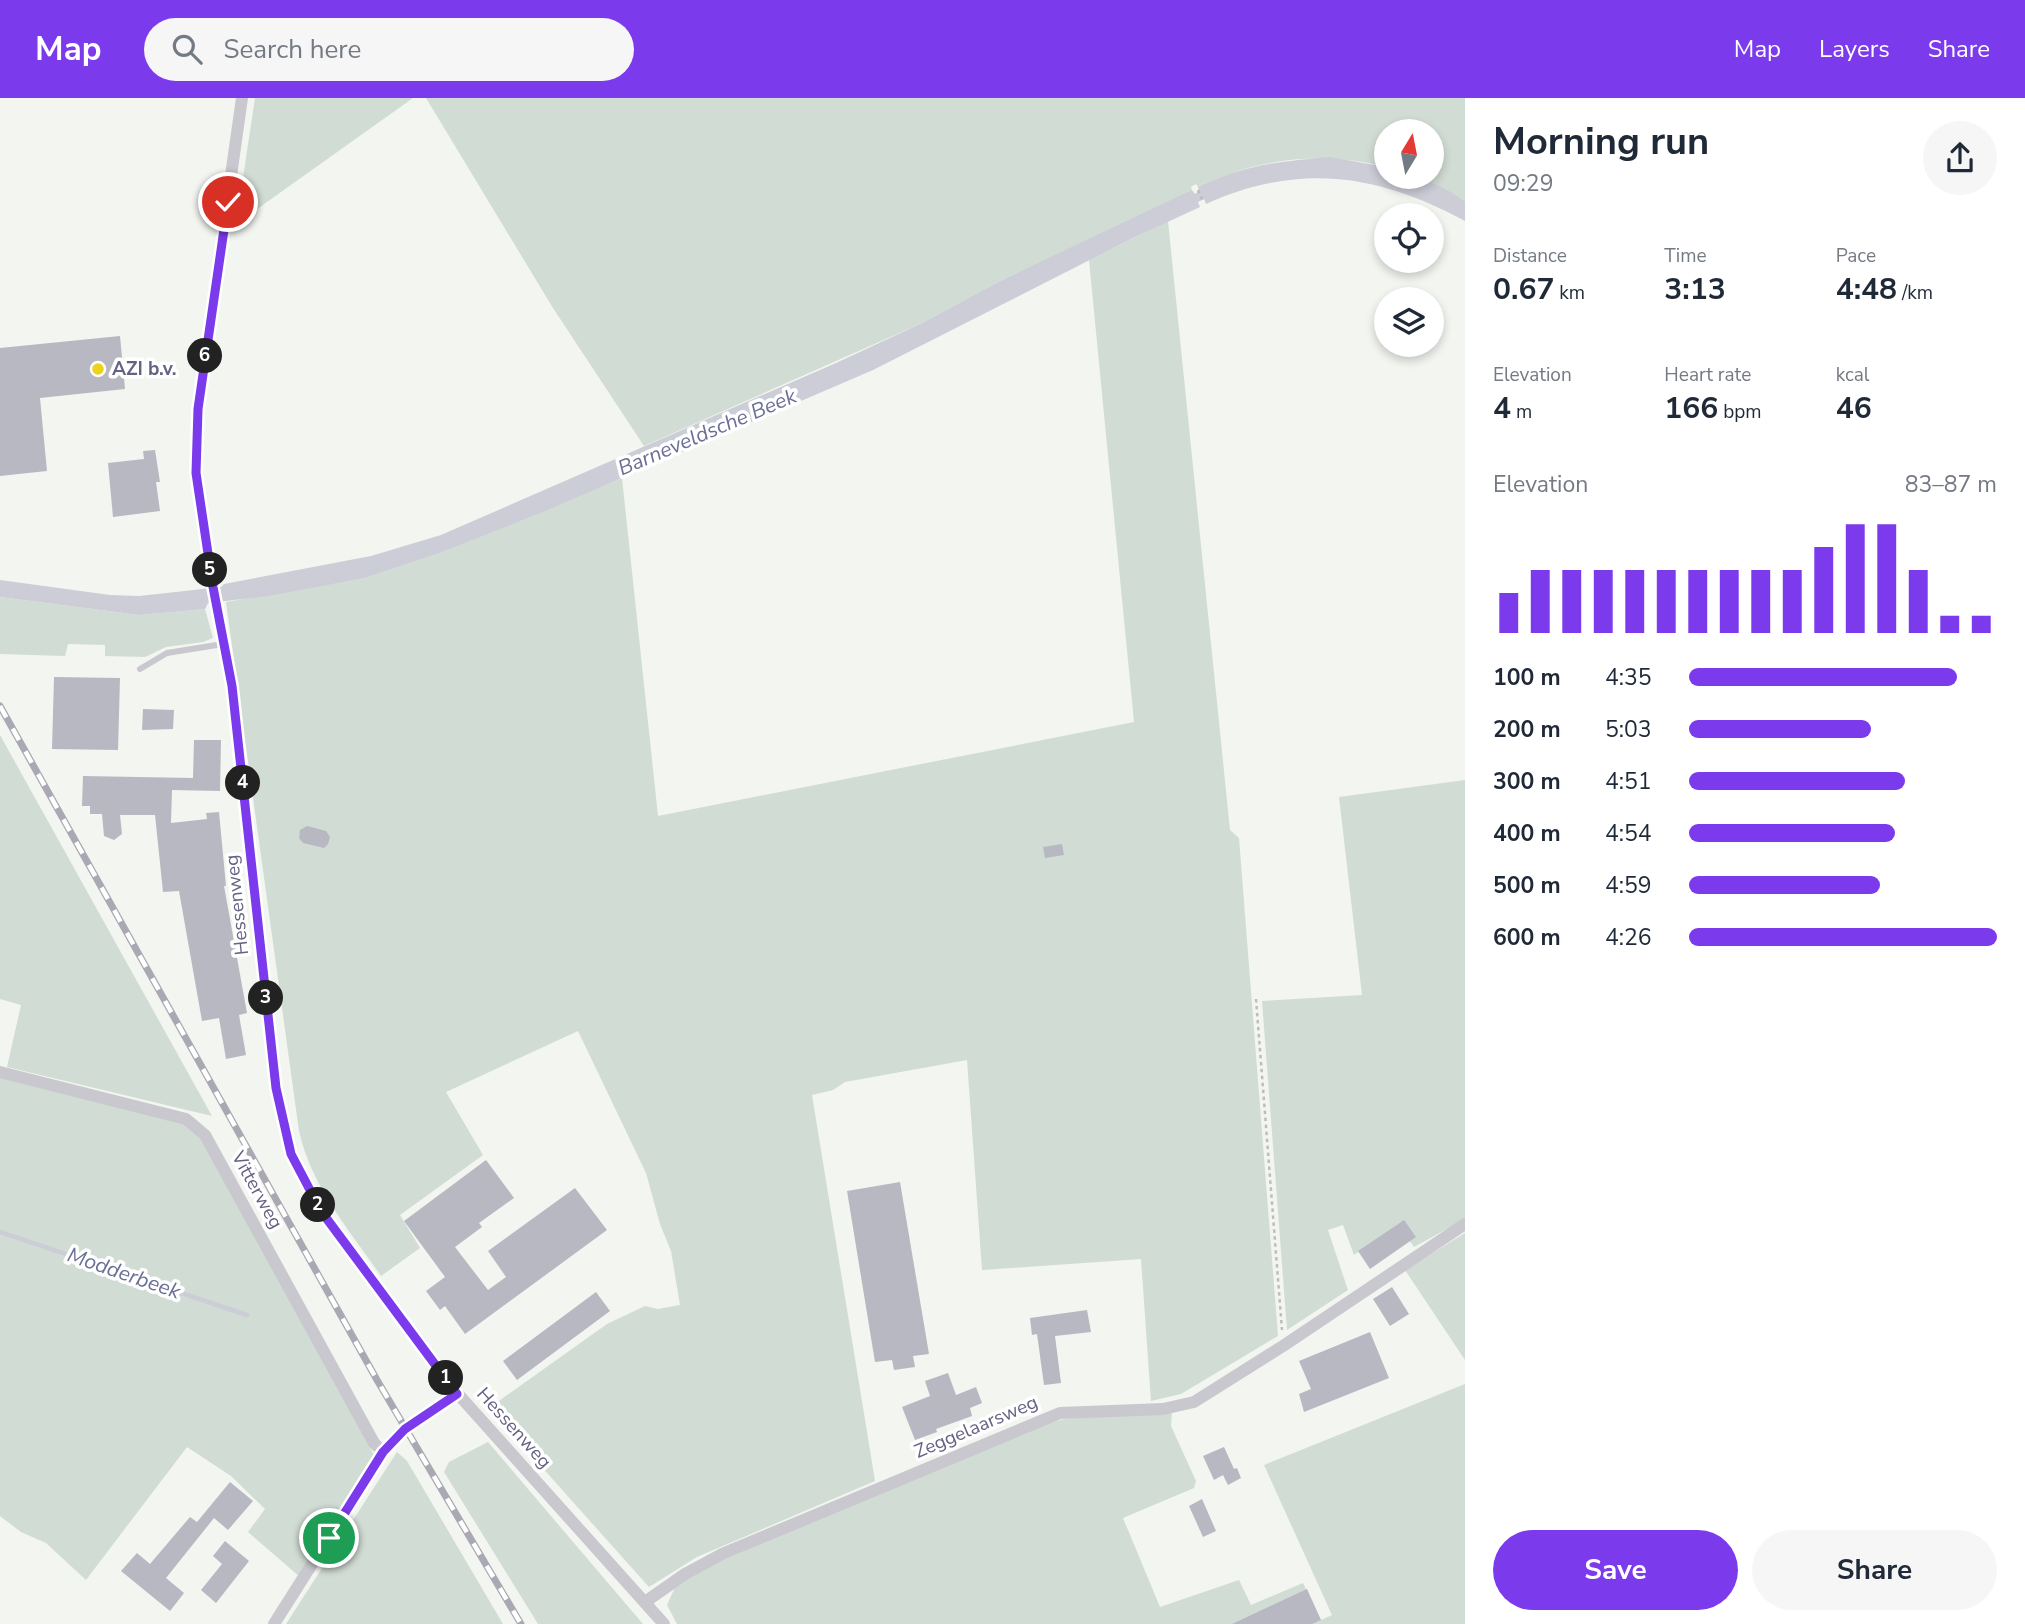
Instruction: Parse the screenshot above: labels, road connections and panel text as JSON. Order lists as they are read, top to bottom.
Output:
{
  "streets": {
    "street": ["Hessenweg", "Vitterweg", "Zeggelaarsweg"]
  },
  "crossings": [
    ["Hessenweg", "Zeggelaarsweg"]
  ],
  "water": ["Barneveldsche Beek", "Modderbeek"],
  "places": ["AZI b.v."],
  "north": "top",
  "page": {
    "header": "Map",
    "search": "Search here",
    "nav": ["Map", "Layers", "Share"],
    "heading": ["Morning run", "09:29"],
    "stats": [
      ["Distance", "0.67 km"],
      ["Time", "3:13"],
      ["Pace", "4:48 /km"],
      ["Elevation", "4 m"],
      ["Heart rate", "166 bpm"],
      ["kcal", "46"]
    ],
    "pins": [
      "6",
      "5",
      "4",
      "3",
      "2",
      "1"
    ],
    "chart": ["Elevation", "83–87 m"],
    "list": [
      {
        "name": "100 m",
        "note": "4:35"
      },
      {
        "name": "200 m",
        "note": "5:03"
      },
      {
        "name": "300 m",
        "note": "4:51"
      },
      {
        "name": "400 m",
        "note": "4:54"
      },
      {
        "name": "500 m",
        "note": "4:59"
      },
      {
        "name": "600 m",
        "note": "4:26"
      }
    ],
    "buttons": ["Save", "Share"]
  }
}
